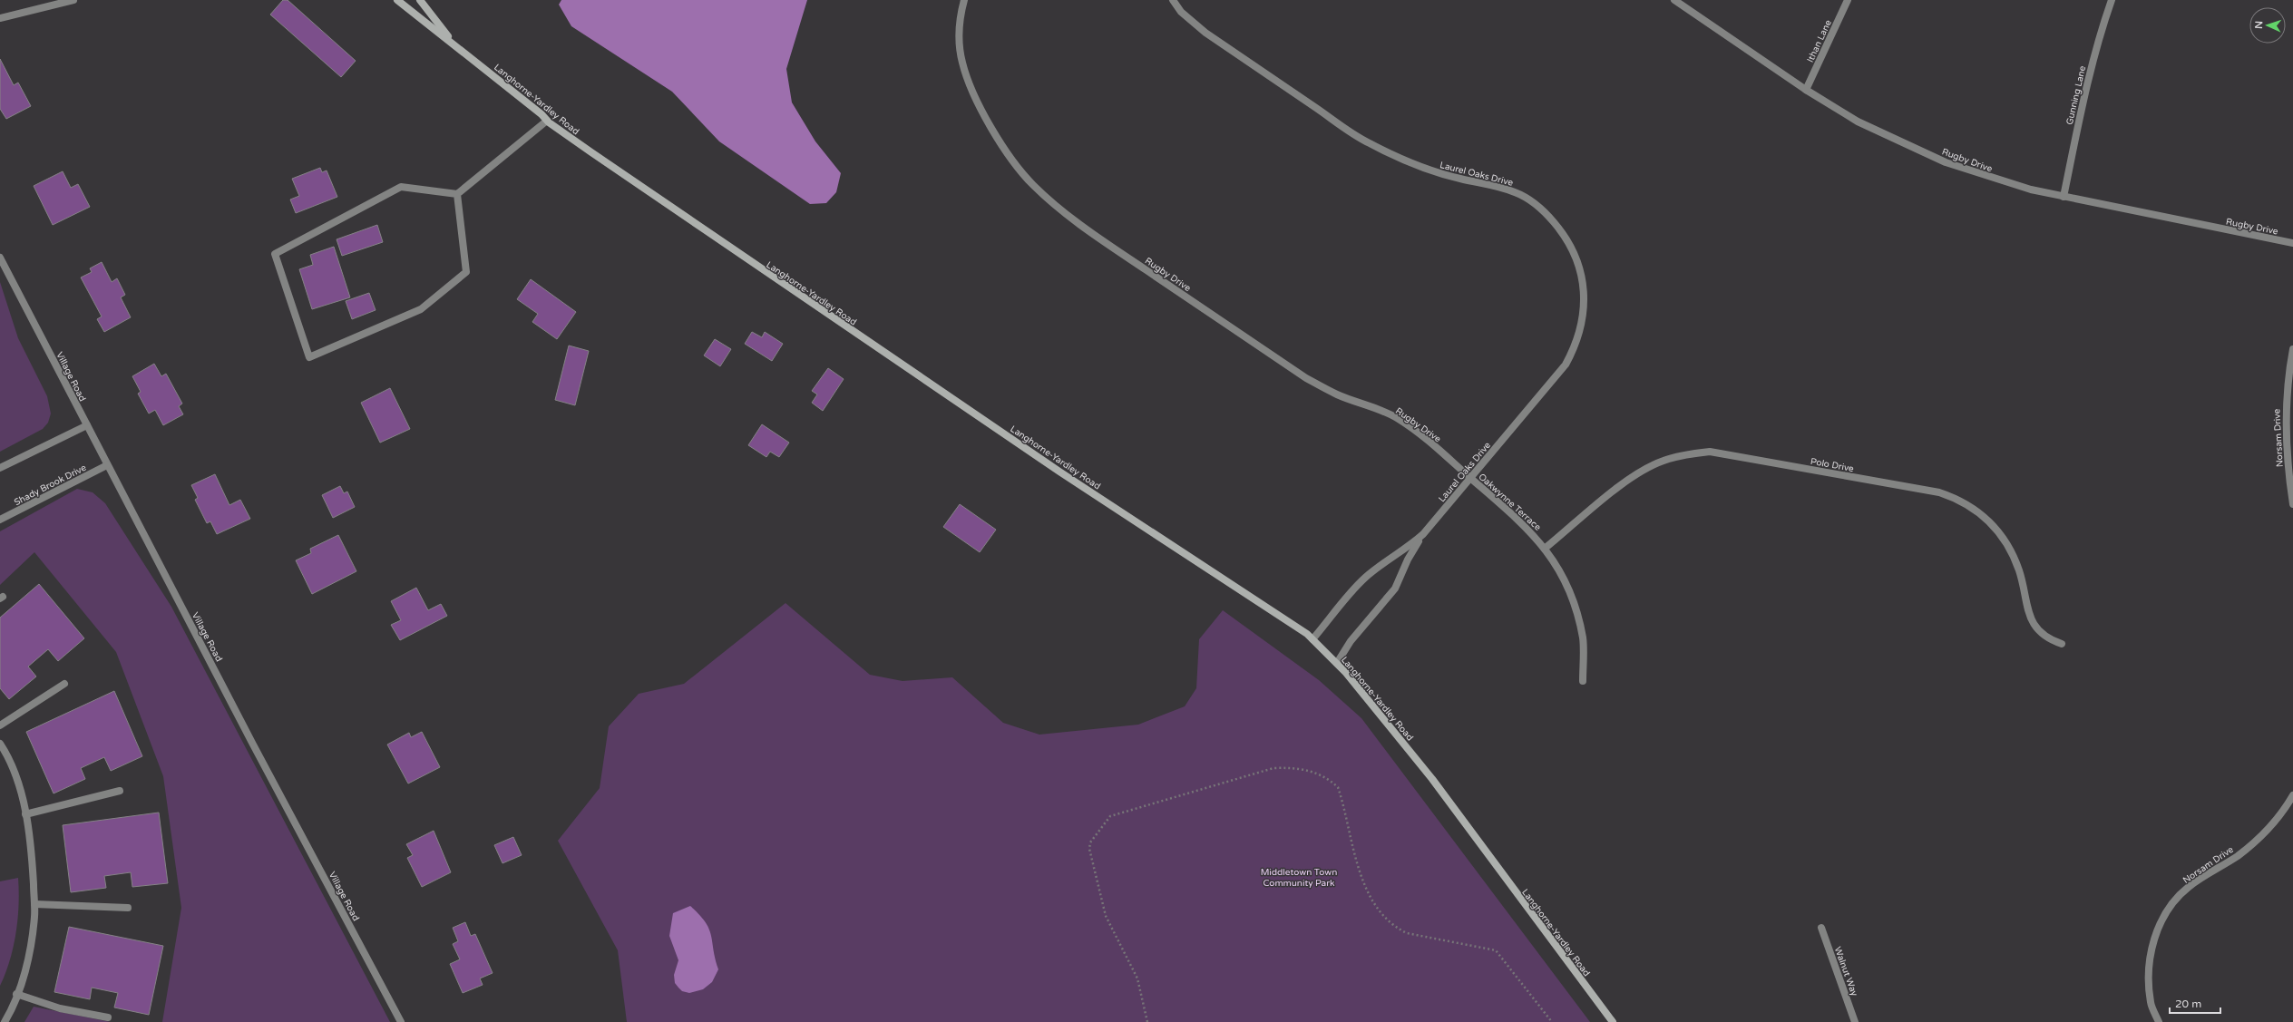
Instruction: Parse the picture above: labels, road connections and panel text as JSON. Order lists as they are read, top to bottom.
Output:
{
  "streets": {
    "main road": ["Langhorne-Yardley Road"],
    "street": [
      "Ithan Lane",
      "Gunning Lane",
      "Rugby Drive",
      "Laurel Oaks Drive",
      "Village Road",
      "Norsam Drive",
      "Polo Drive",
      "Shady Brook Drive",
      "Oakwynne Terrace",
      "Walnut Way"
    ]
  },
  "crossings": [
    ["Ithan Lane", "Rugby Drive"],
    ["Gunning Lane", "Rugby Drive"],
    ["Langhorne-Yardley Road", "Laurel Oaks Drive"],
    ["Rugby Drive", "Laurel Oaks Drive"],
    ["Rugby Drive", "Oakwynne Terrace"],
    ["Laurel Oaks Drive", "Oakwynne Terrace"],
    ["Village Road", "Shady Brook Drive"],
    ["Polo Drive", "Oakwynne Terrace"]
  ],
  "parks": ["Middletown Town Community Park"],
  "scale_bar": "20 m",
  "north": "left"
}
